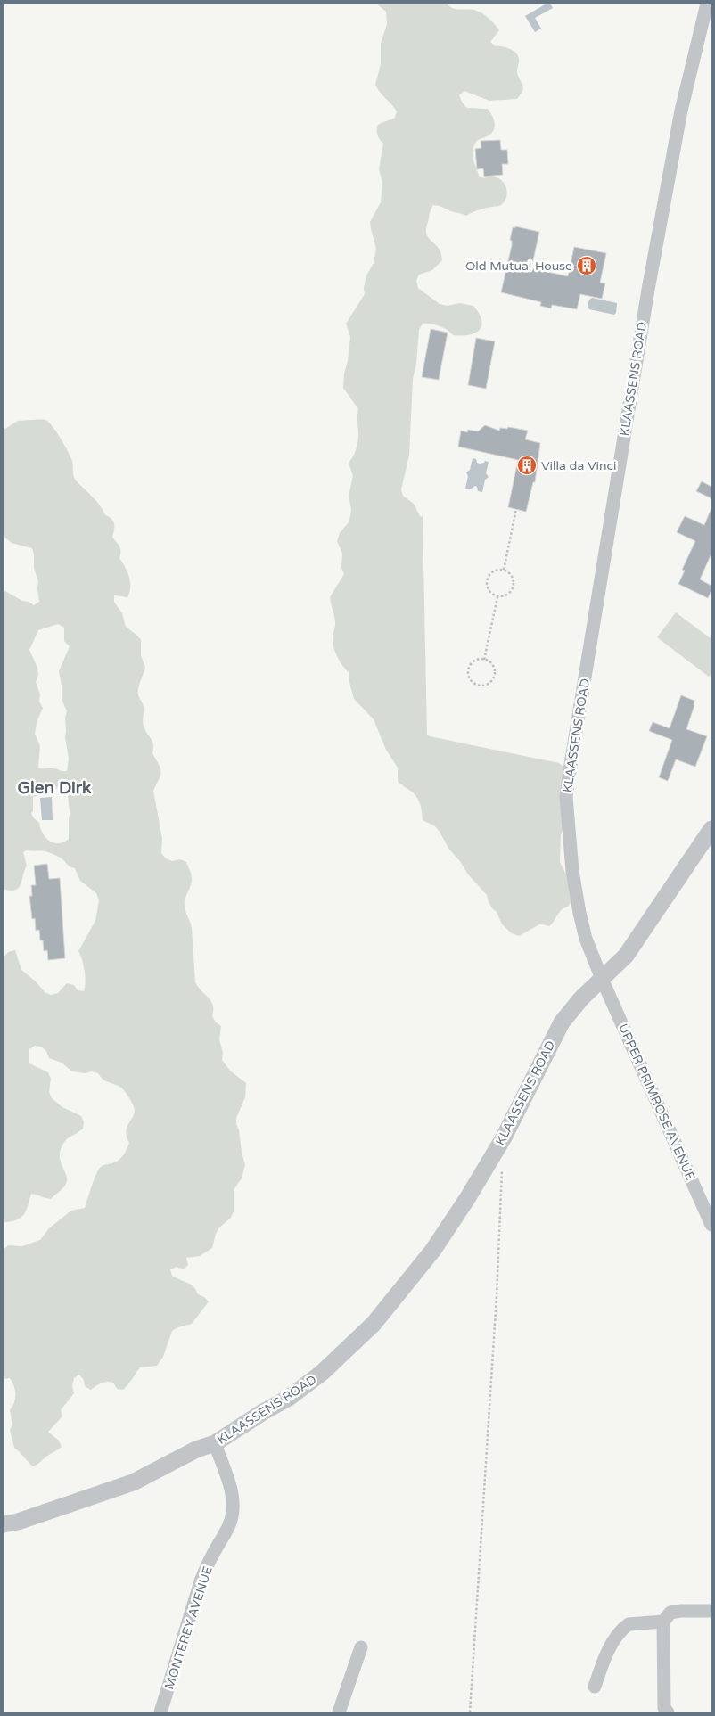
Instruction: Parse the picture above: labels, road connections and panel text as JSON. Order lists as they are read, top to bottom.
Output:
{
  "streets": {
    "street": ["KLAASSENS ROAD", "UPPER PRIMROSE AVENUE", "MONTEREY AVENUE"]
  },
  "crossings": [
    ["KLAASSENS ROAD", "UPPER PRIMROSE AVENUE"],
    ["KLAASSENS ROAD", "MONTEREY AVENUE"]
  ],
  "districts": ["Glen Dirk"],
  "places": {
    "building": ["Old Mutual House", "Villa da Vinci"]
  }
}
